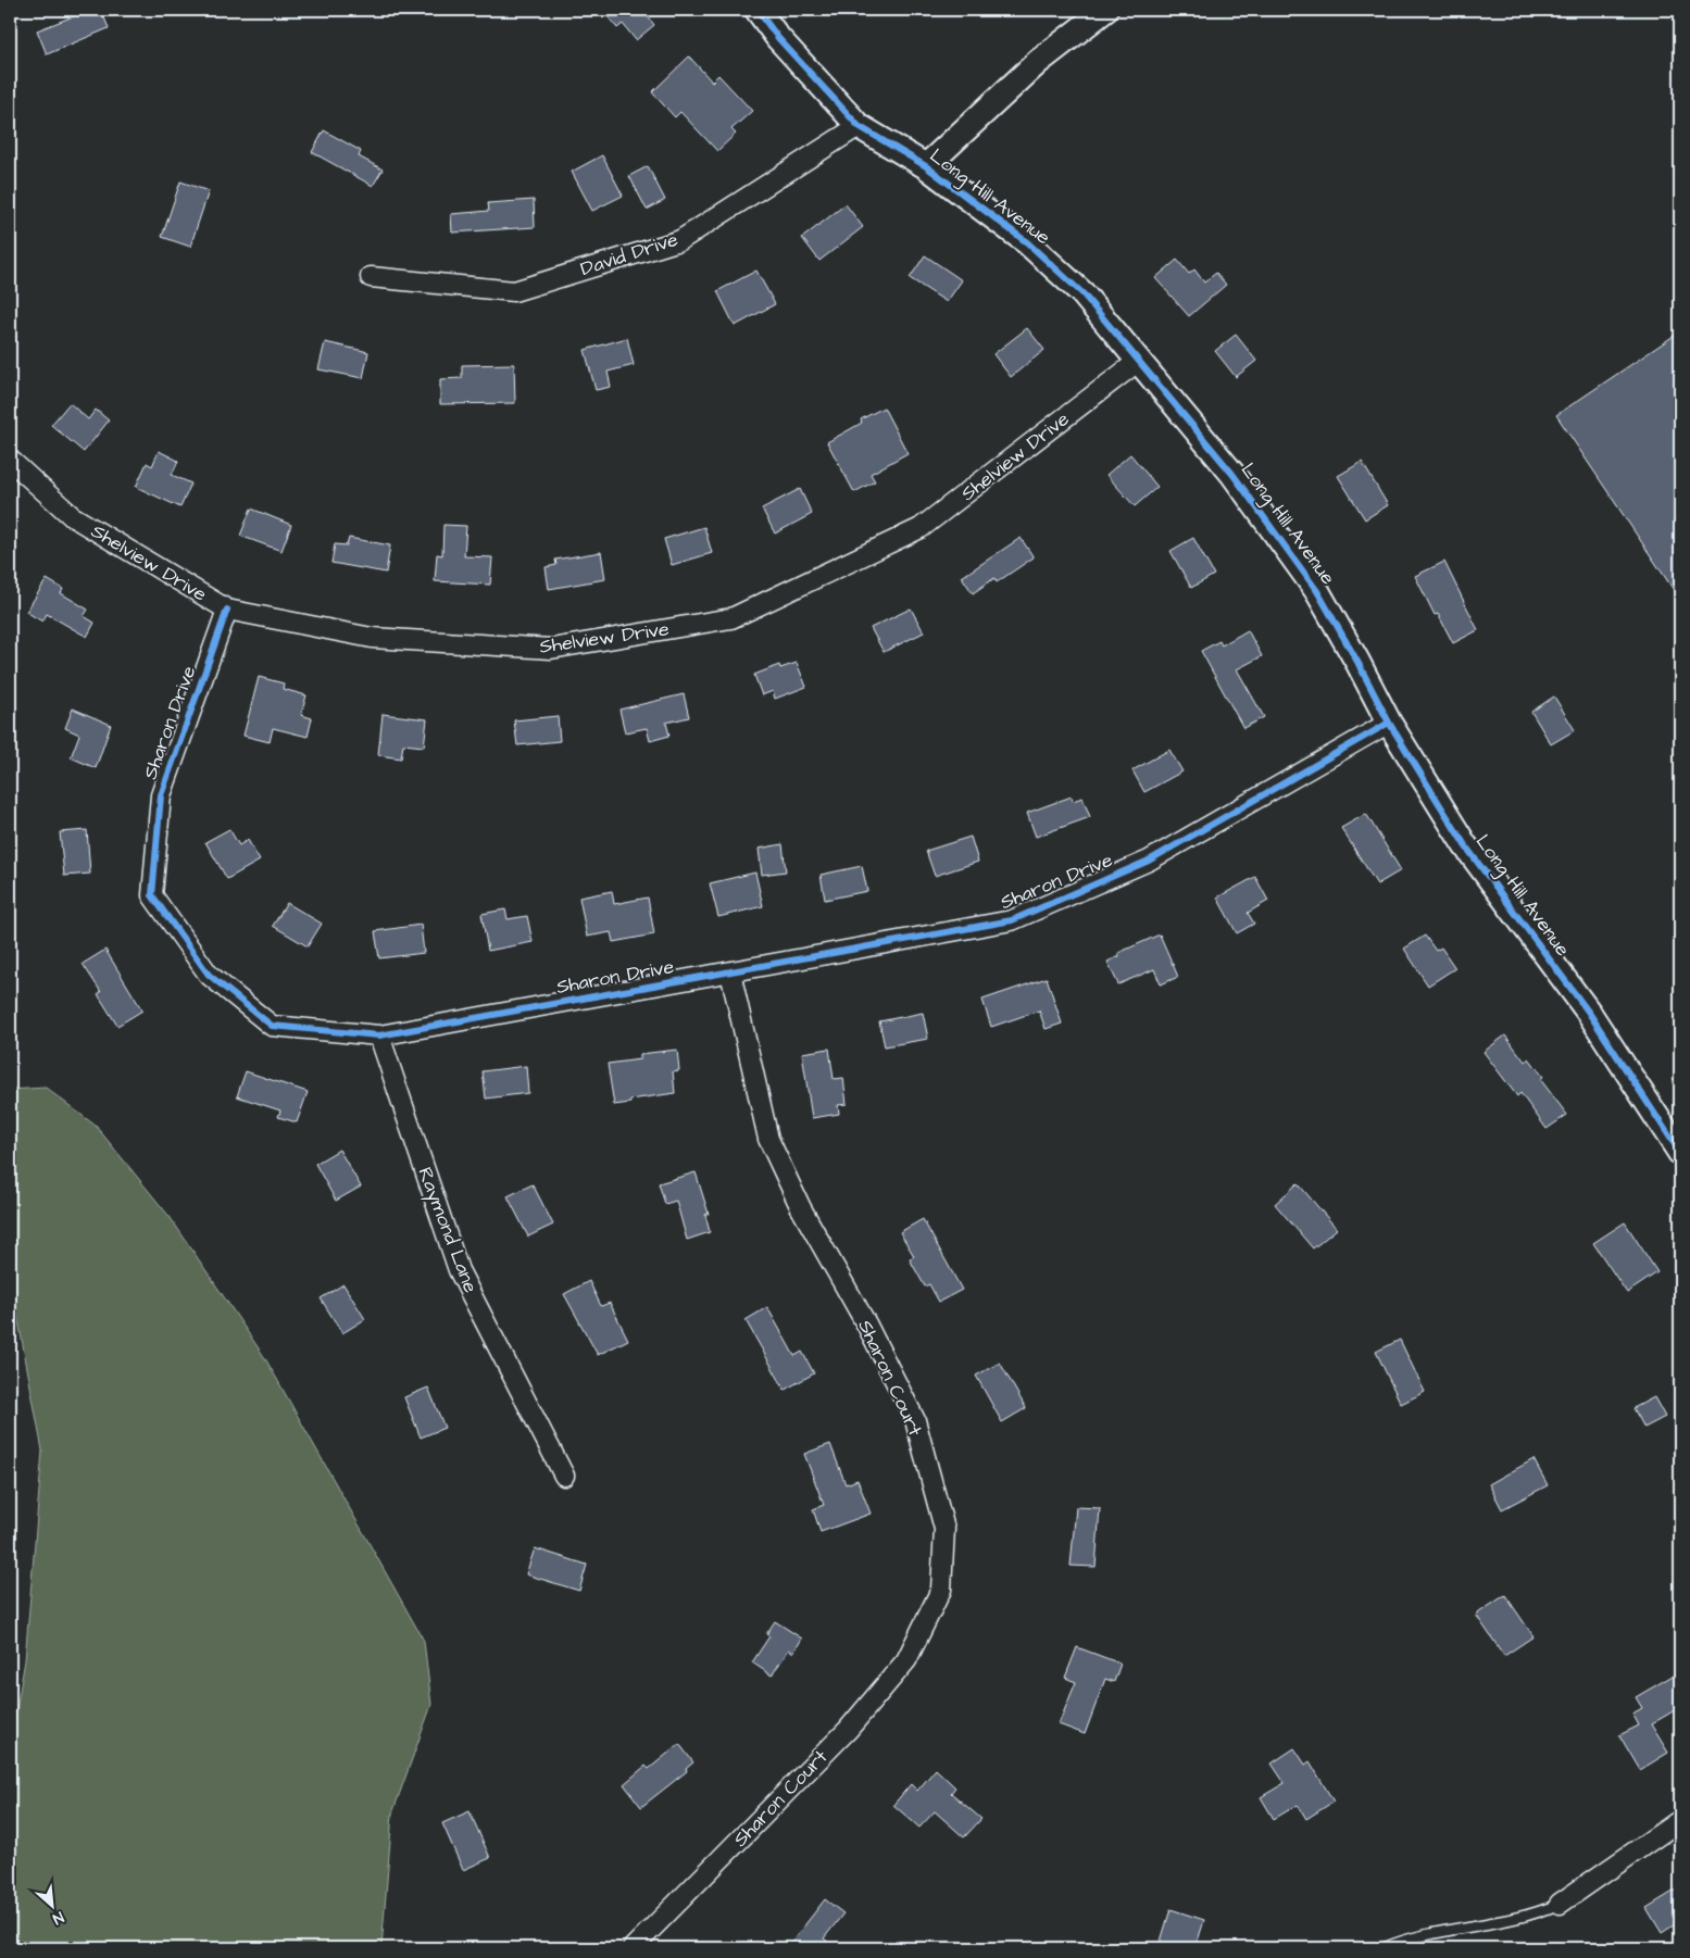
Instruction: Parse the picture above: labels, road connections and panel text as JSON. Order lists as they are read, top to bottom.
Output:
{
  "streets": {
    "street": [
      "Long Hill Avenue",
      "David Drive",
      "Shelview Drive",
      "Sharon Drive",
      "Raymond Lane",
      "Sharon Court"
    ]
  },
  "crossings": [
    ["Long Hill Avenue", "David Drive"],
    ["Long Hill Avenue", "Shelview Drive"],
    ["Long Hill Avenue", "Sharon Drive"],
    ["Shelview Drive", "Sharon Drive"],
    ["Sharon Drive", "Raymond Lane"],
    ["Sharon Drive", "Sharon Court"]
  ],
  "north": "bottom right"
}
